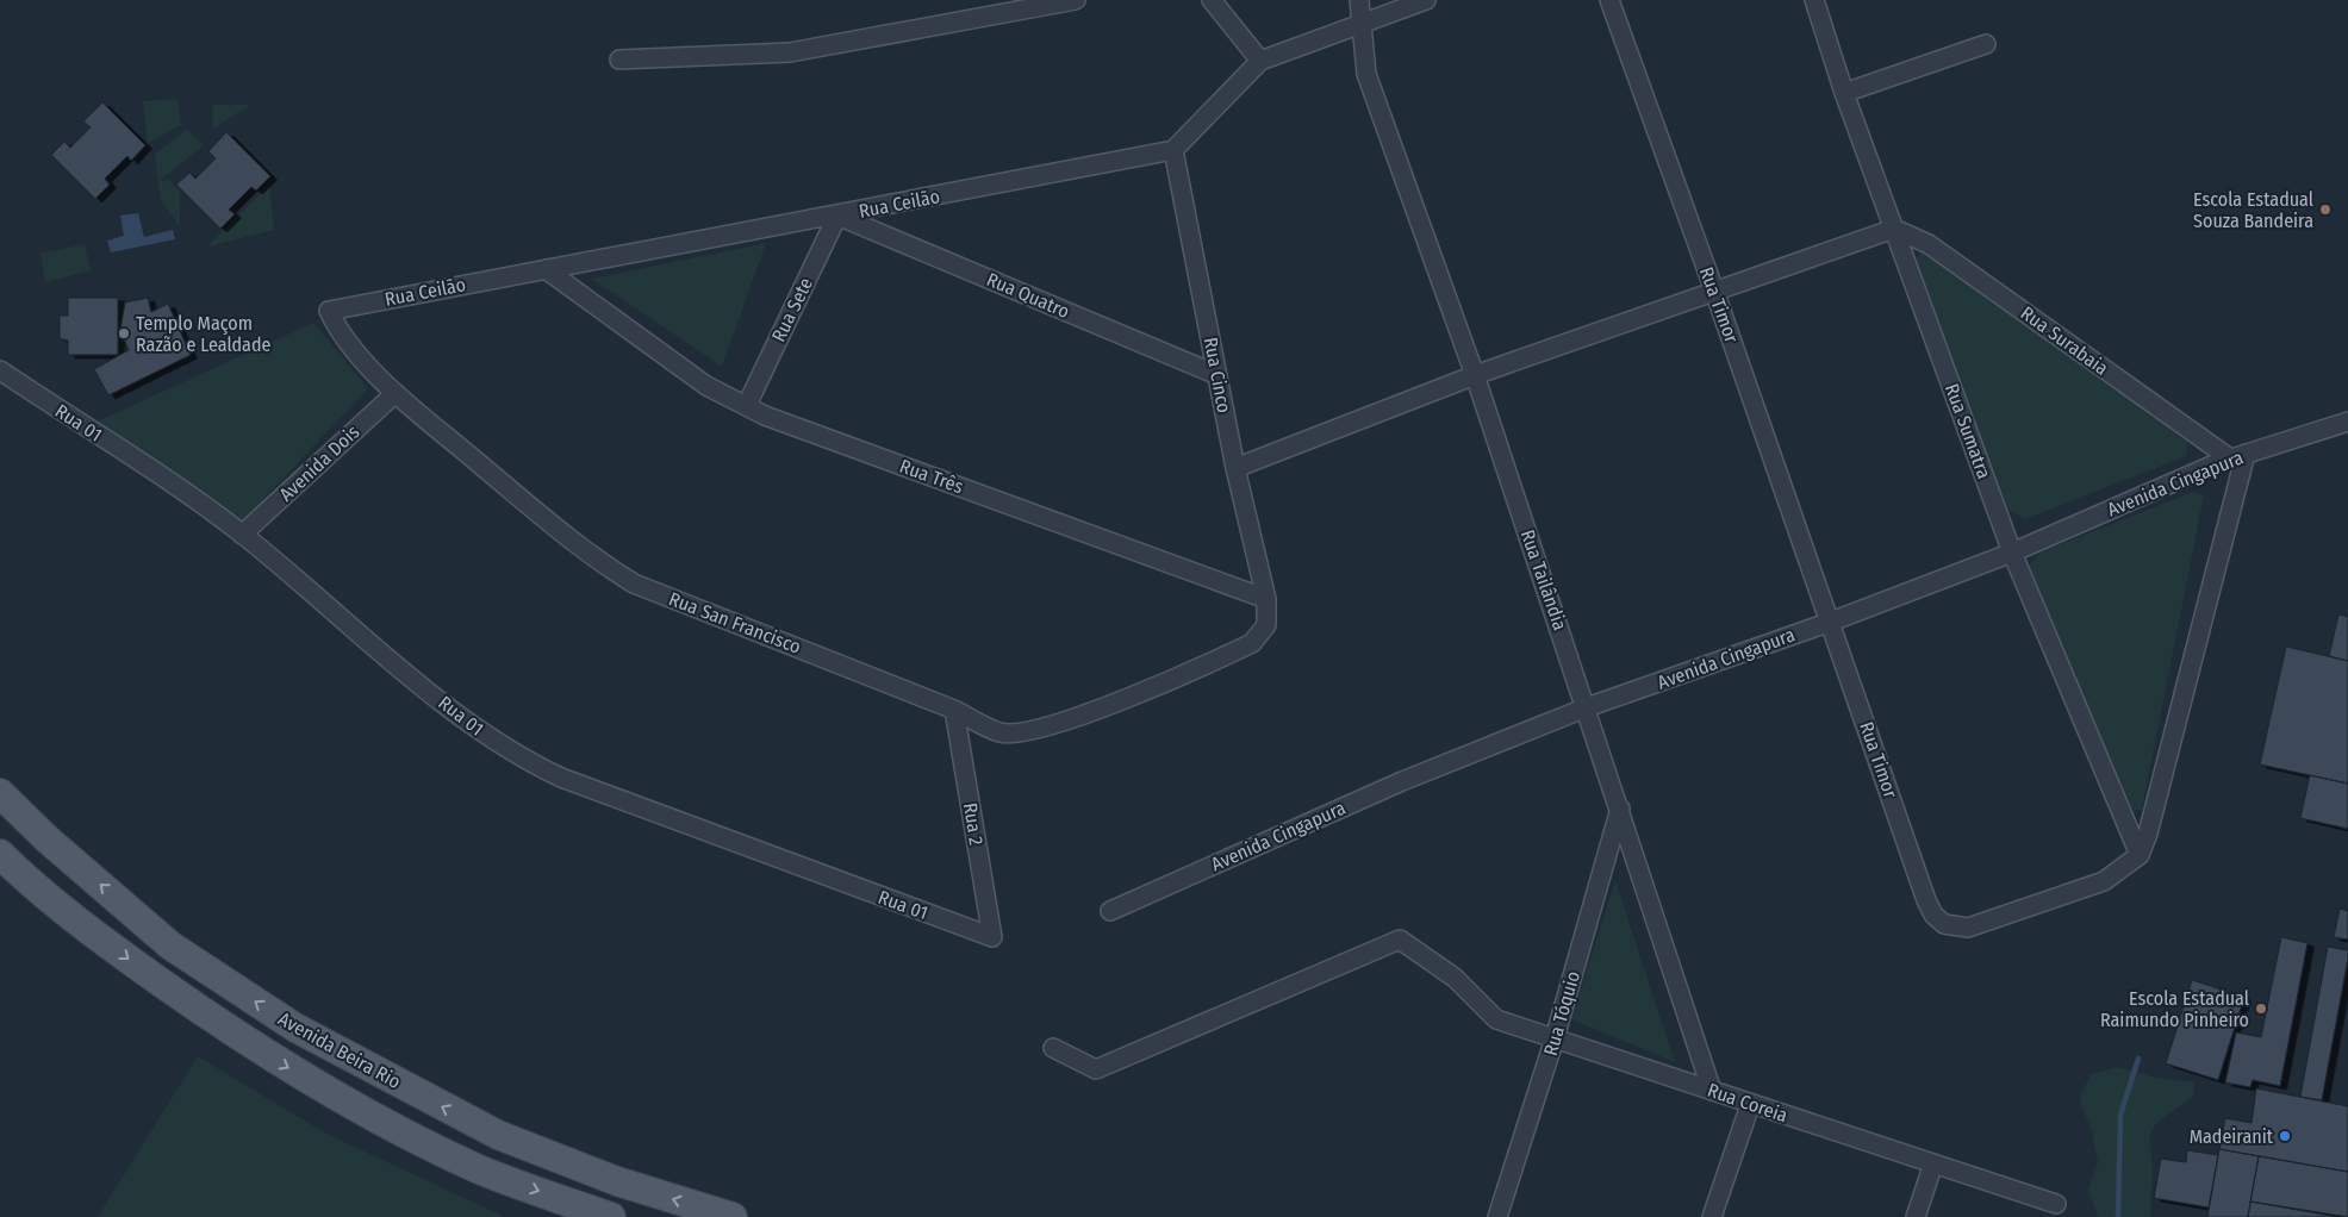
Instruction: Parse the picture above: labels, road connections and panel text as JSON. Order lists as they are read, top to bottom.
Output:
{
  "streets": {
    "main road": ["Avenida Beira Rio"],
    "street": [
      "Rua Ceilão",
      "Rua Quatro",
      "Rua Timor",
      "Rua Sete",
      "Rua Surabaia",
      "Rua Cinco",
      "Rua 01",
      "Rua Sumatra",
      "Avenida Dois",
      "Rua Três",
      "Avenida Cingapura",
      "Rua Tailândia",
      "Rua San Francisco",
      "Rua 2",
      "Rua Tóquio",
      "Rua Coreia"
    ]
  },
  "crossings": [
    ["Rua Ceilão", "Rua Quatro"],
    ["Rua Ceilão", "Rua Sete"],
    ["Rua Ceilão", "Rua Cinco"],
    ["Rua Ceilão", "Rua Três"],
    ["Rua Ceilão", "Rua San Francisco"],
    ["Rua Quatro", "Rua Sete"],
    ["Rua Quatro", "Rua Cinco"],
    ["Rua Timor", "Rua Sumatra"],
    ["Rua Timor", "Avenida Cingapura"],
    ["Rua Sete", "Rua Três"],
    ["Rua Surabaia", "Rua Sumatra"],
    ["Rua Surabaia", "Avenida Cingapura"],
    ["Rua Cinco", "Rua Três"],
    ["Rua Cinco", "Rua San Francisco"],
    ["Rua 01", "Avenida Dois"],
    ["Rua 01", "Rua 2"],
    ["Rua Sumatra", "Avenida Cingapura"],
    ["Avenida Dois", "Rua San Francisco"],
    ["Rua Três", "Rua San Francisco"],
    ["Avenida Cingapura", "Rua Tailândia"],
    ["Rua Tailândia", "Rua Tóquio"],
    ["Rua Tailândia", "Rua Coreia"],
    ["Rua San Francisco", "Rua 2"],
    ["Rua Tóquio", "Rua Coreia"]
  ],
  "places": [
    "Escola Estadual Souza Bandeira",
    "Templo Maçom Razão e Lealdade",
    "Escola Estadual Raimundo Pinheiro",
    "Madeiranit"
  ]
}
